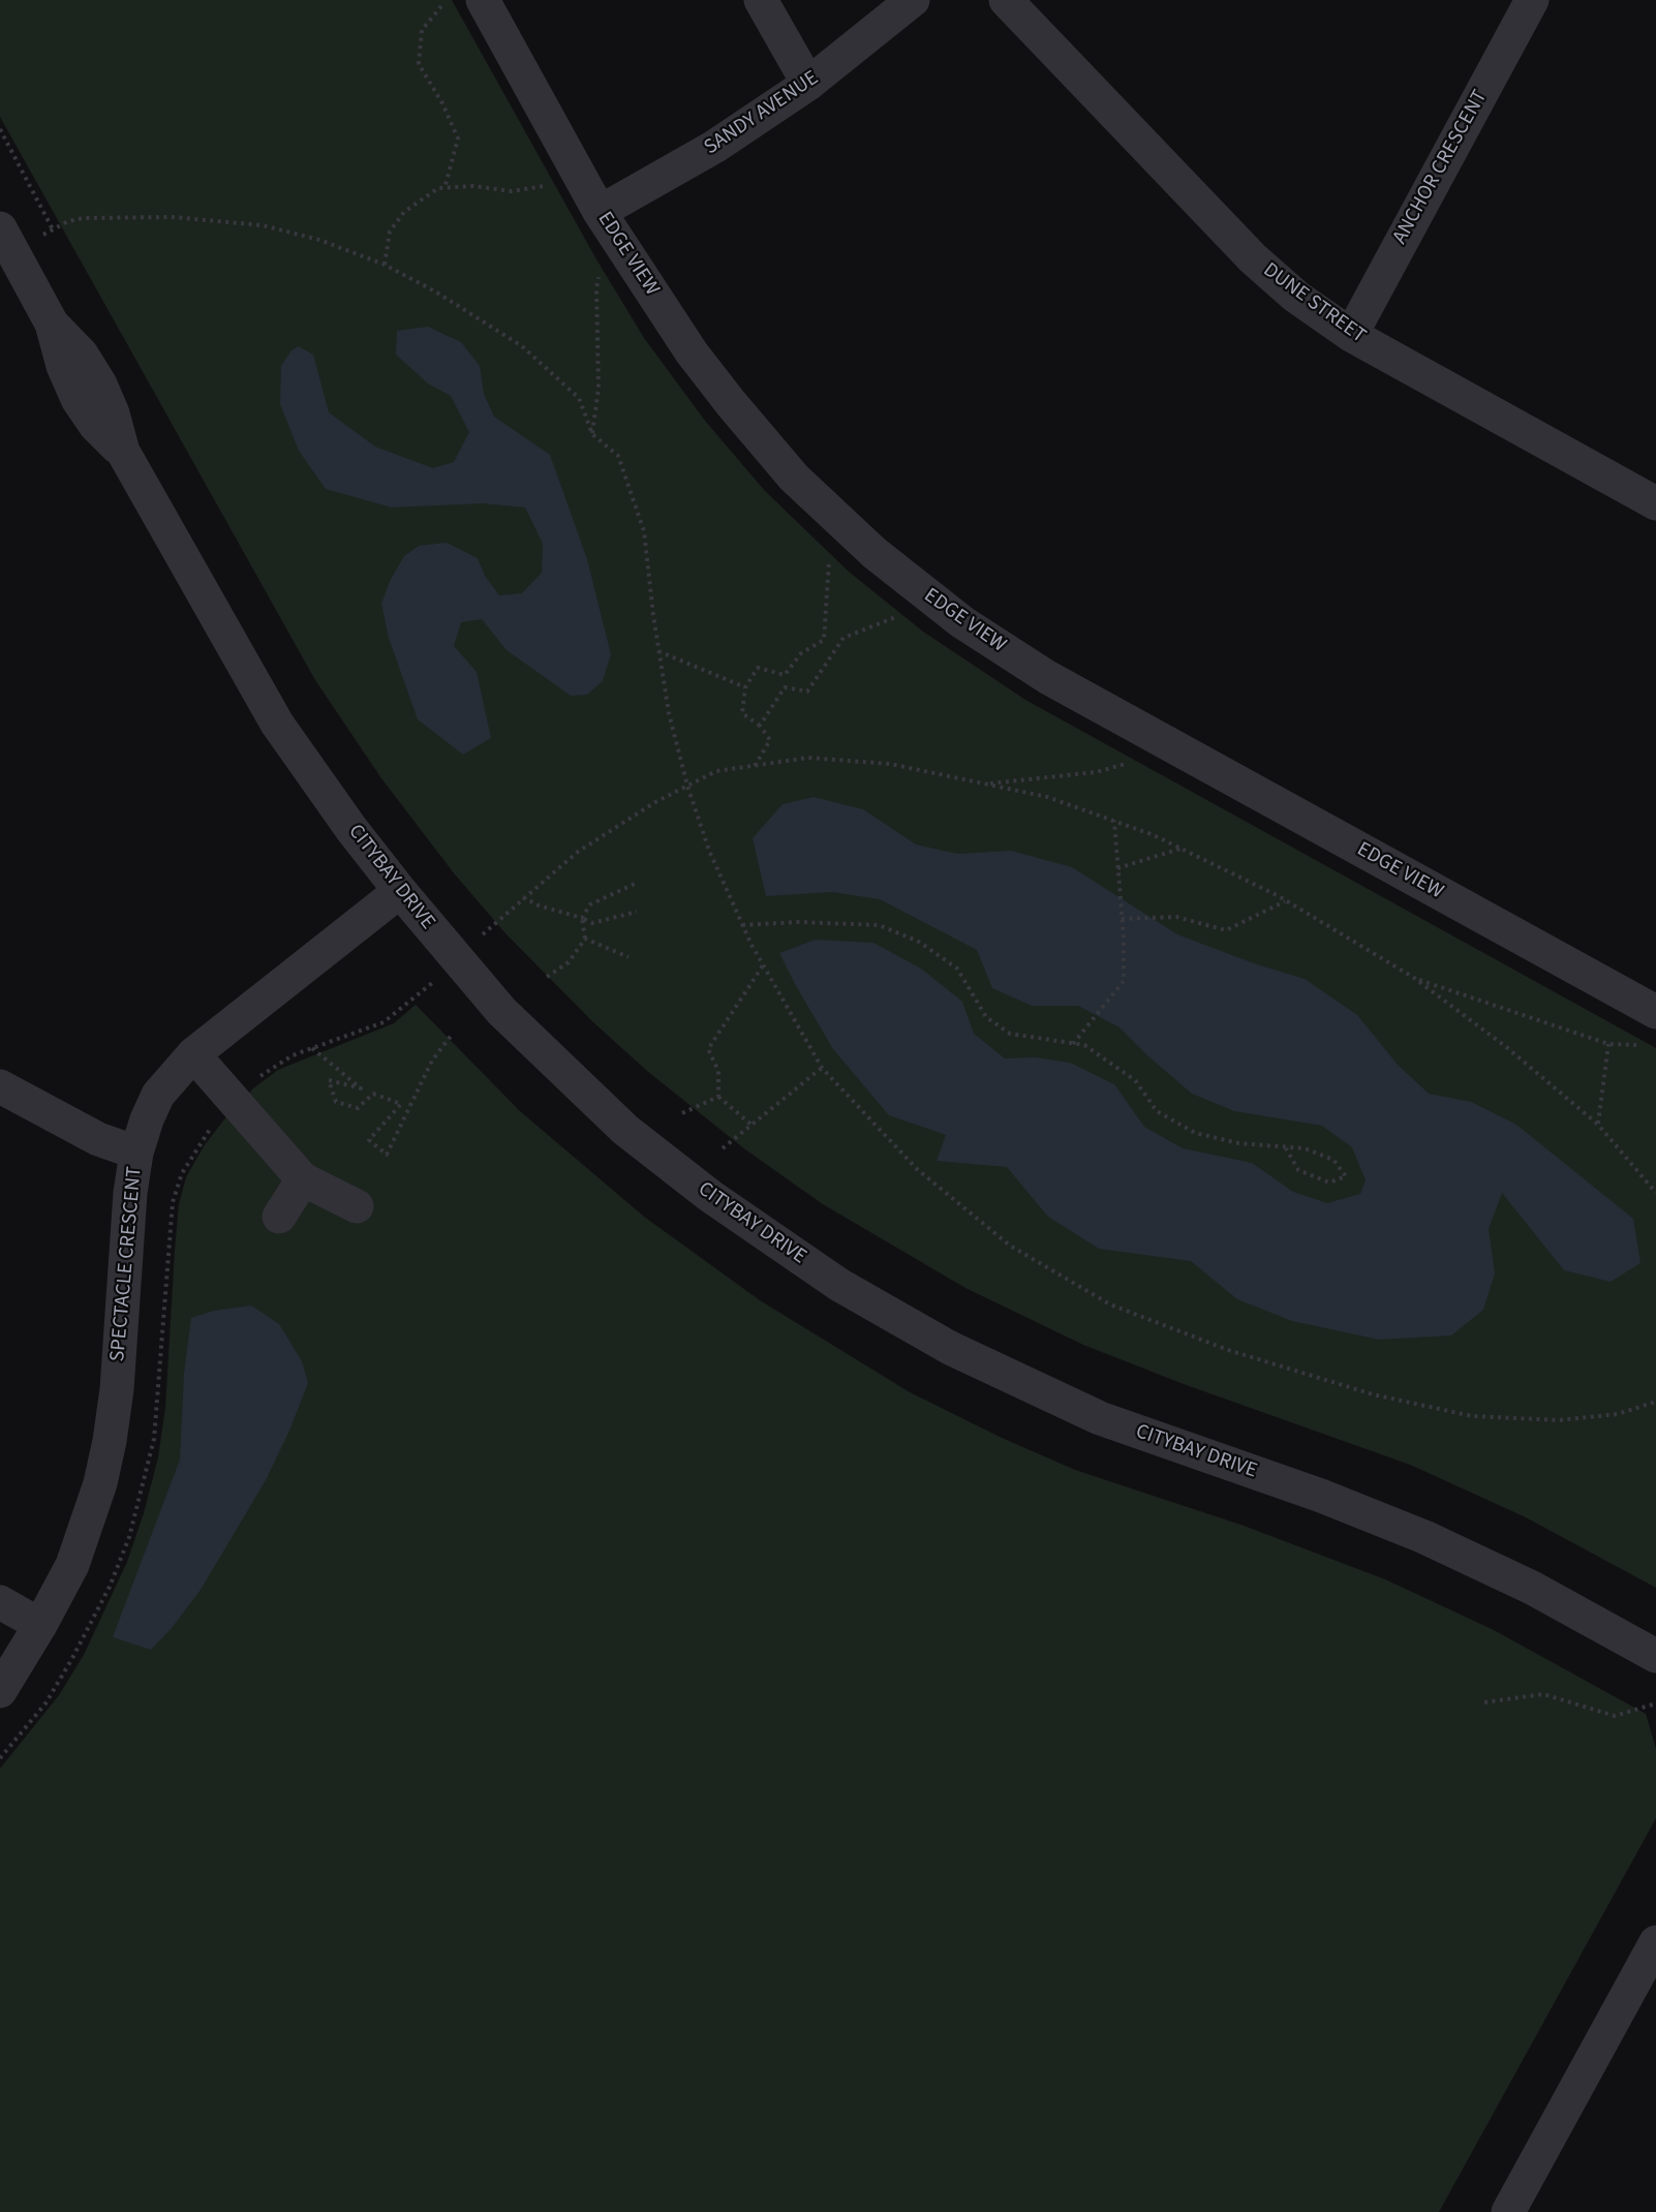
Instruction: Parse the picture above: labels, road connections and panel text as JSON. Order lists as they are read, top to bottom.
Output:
{
  "streets": {
    "street": [
      "SANDY AVENUE",
      "ANCHOR CRESCENT",
      "EDGE VIEW",
      "DUNE STREET",
      "CITYBAY DRIVE",
      "SPECTACLE CRESCENT"
    ]
  },
  "crossings": [
    ["SANDY AVENUE", "EDGE VIEW"],
    ["ANCHOR CRESCENT", "DUNE STREET"],
    ["CITYBAY DRIVE", "SPECTACLE CRESCENT"]
  ]
}
